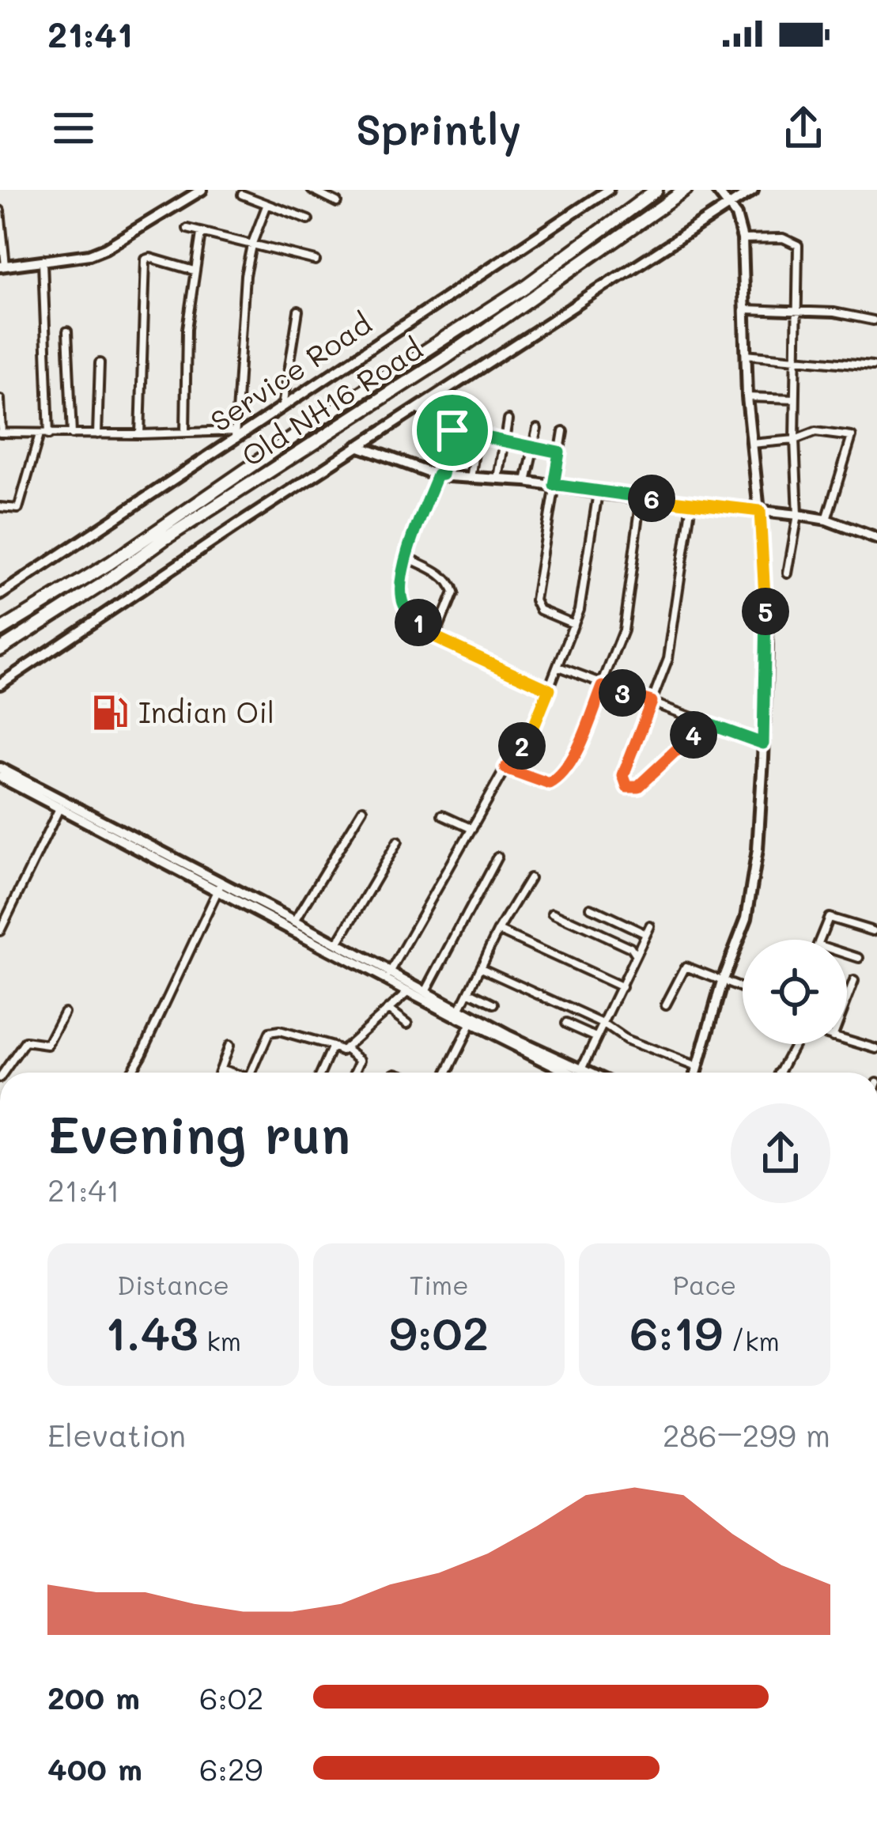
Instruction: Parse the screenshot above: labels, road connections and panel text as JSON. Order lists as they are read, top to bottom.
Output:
{
  "streets": {
    "main road": ["Old NH16 Road"],
    "street": ["Service Road"]
  },
  "places": {
    "fuel station": ["Indian Oil"]
  },
  "page": {
    "status": "21:41",
    "header": "Sprintly",
    "pins": [
      "6",
      "5",
      "1",
      "3",
      "4",
      "2"
    ],
    "heading": ["Evening run", "21:41"],
    "stats": [
      ["Distance", "1.43 km"],
      ["Time", "9:02"],
      ["Pace", "6:19 /km"]
    ],
    "chart": ["Elevation", "286–299 m"],
    "list": [
      {
        "name": "200 m",
        "note": "6:02"
      },
      {
        "name": "400 m",
        "note": "6:29"
      }
    ]
  }
}
